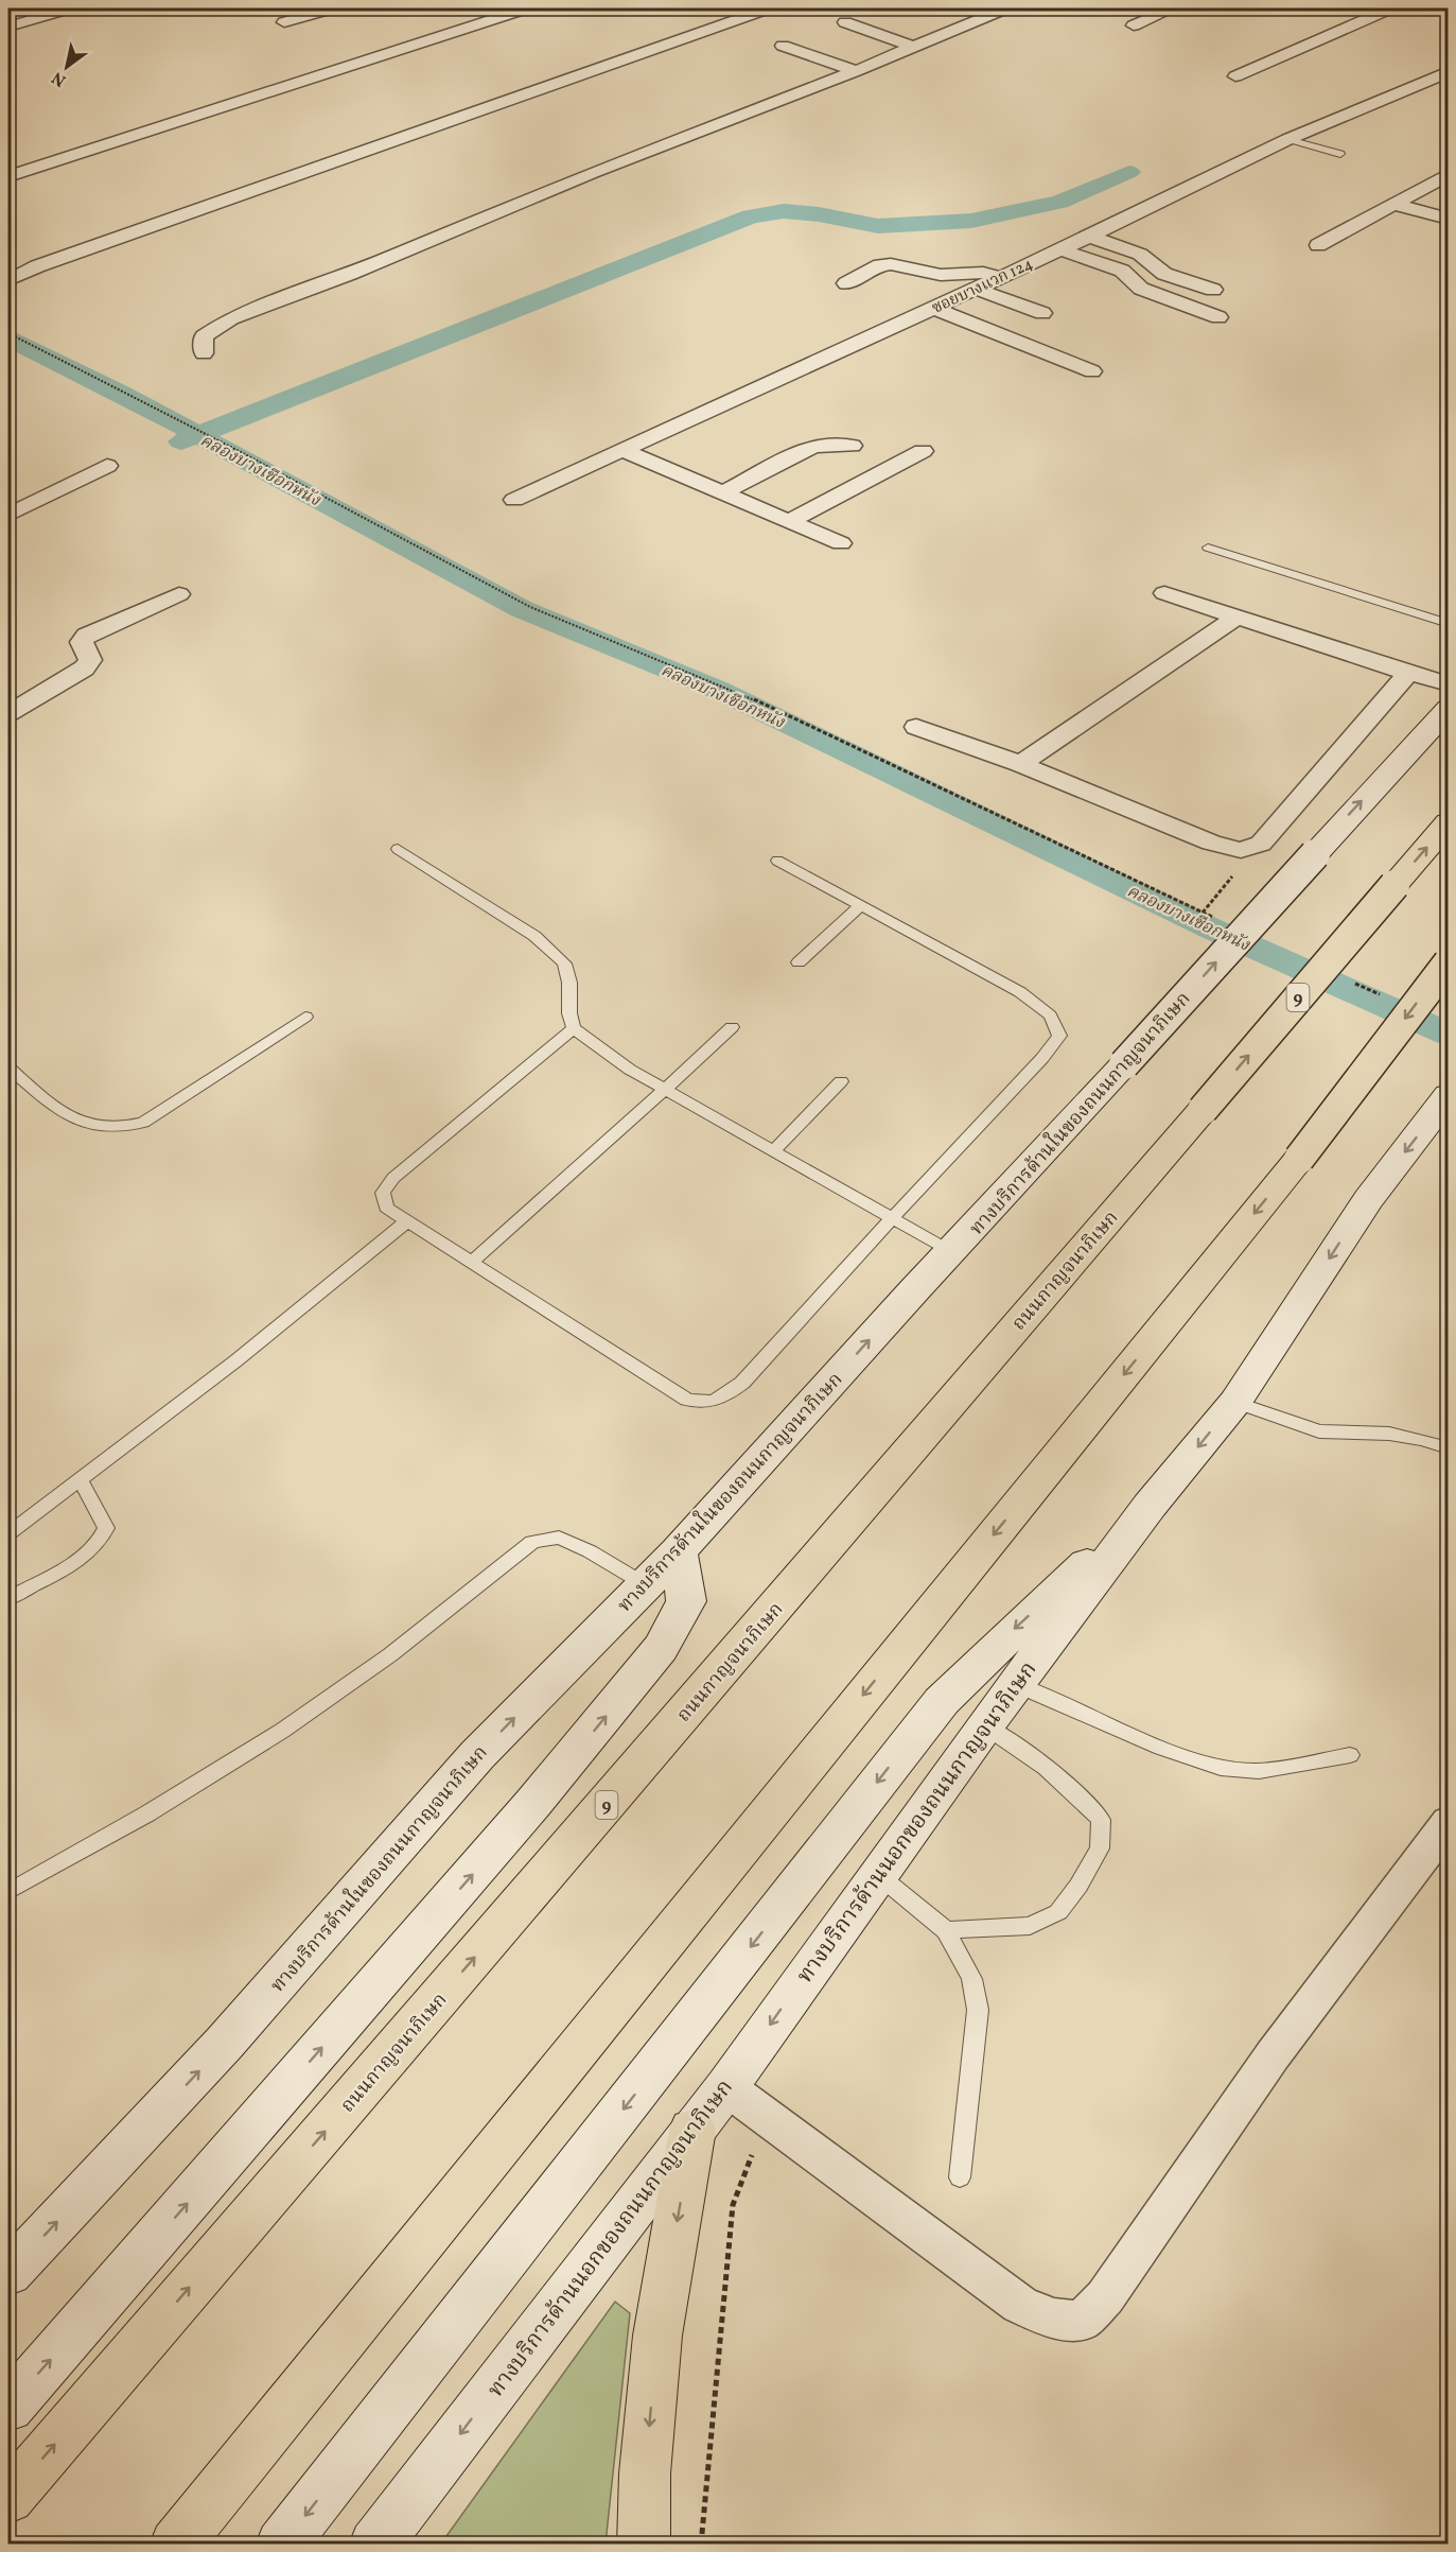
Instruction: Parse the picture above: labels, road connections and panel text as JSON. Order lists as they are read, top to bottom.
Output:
{
  "streets": {
    "main road": [
      "9",
      "ทางบริการด้านในของถนนกาญจนาภิเษก",
      "ถนนกาญจนาภิเษก",
      "ทางบริการด้านนอกของถนนกาญจนาภิเษก"
    ],
    "street": ["ซอยบางแวก 124"]
  },
  "water": ["คลองบางเชือกหนัง"],
  "north": "bottom left"
}
